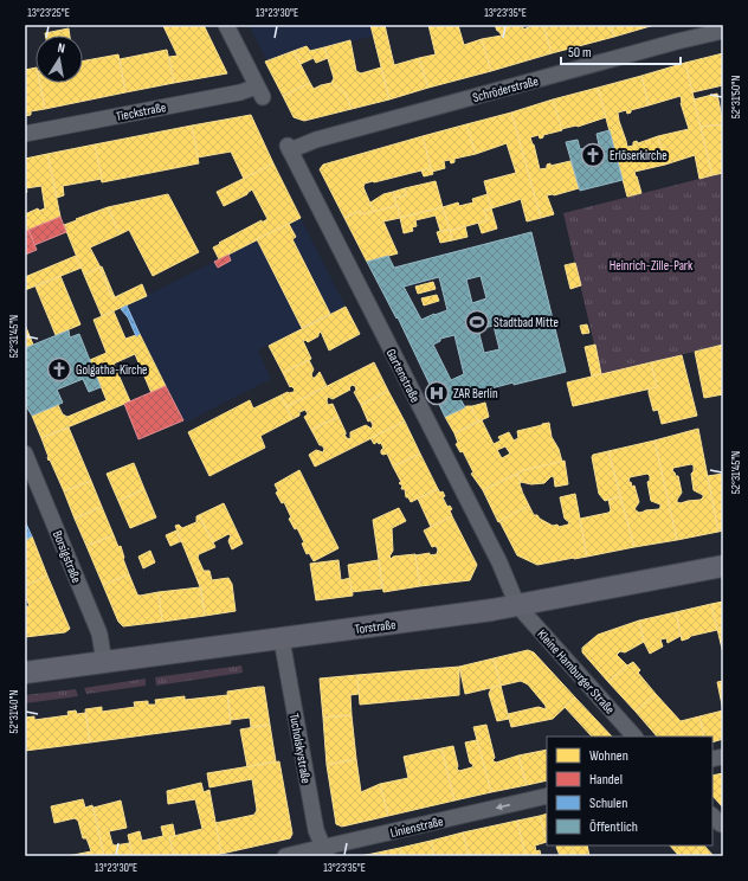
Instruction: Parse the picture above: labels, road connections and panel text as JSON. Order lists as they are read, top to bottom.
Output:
{
  "streets": {
    "main road": ["Torstraße"],
    "street": [
      "Schröderstraße",
      "Tieckstraße",
      "Gartenstraße",
      "Borsigstraße",
      "Kleine Hamburger Straße",
      "Tucholskystraße",
      "Linienstraße"
    ]
  },
  "crossings": [
    ["Schröderstraße", "Gartenstraße"],
    ["Gartenstraße", "Torstraße"],
    ["Gartenstraße", "Kleine Hamburger Straße"],
    ["Borsigstraße", "Torstraße"],
    ["Torstraße", "Kleine Hamburger Straße"],
    ["Torstraße", "Tucholskystraße"],
    ["Tucholskystraße", "Linienstraße"]
  ],
  "one_way": ["Linienstraße"],
  "parks": ["Heinrich-Zille-Park"],
  "places": {
    "church": ["Erlöserkirche", "Golgatha-Kirche"],
    "sports": ["Stadtbad Mitte"],
    "hospital": ["ZAR Berlin"]
  },
  "legend": [
    "Wohnen",
    "Handel",
    "Schulen",
    "Öffentlich"
  ],
  "scale_bar": "50 m",
  "north": "top",
  "coordinates": [
    "13°23'25\"E",
    "13°23'30\"E",
    "13°23'35\"E",
    "52°31'50\"N",
    "52°31'45\"N",
    "52°31'40\"N"
  ]
}
